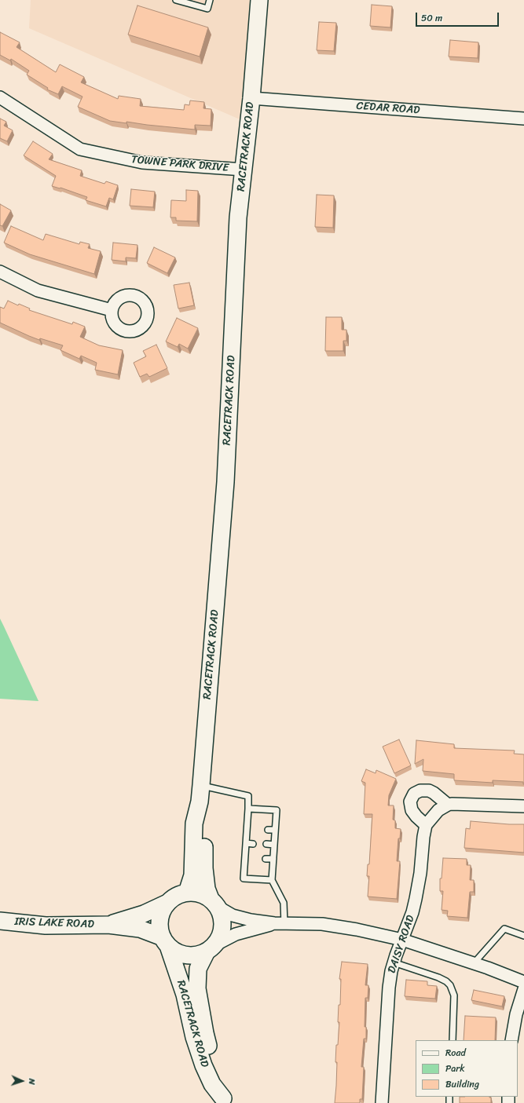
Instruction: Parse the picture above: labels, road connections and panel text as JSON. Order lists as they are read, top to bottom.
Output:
{
  "streets": {
    "street": [
      "CEDAR ROAD",
      "RACETRACK ROAD",
      "TOWNE PARK DRIVE",
      "IRIS LAKE ROAD",
      "DAISY ROAD"
    ]
  },
  "crossings": [
    ["CEDAR ROAD", "RACETRACK ROAD"],
    ["RACETRACK ROAD", "TOWNE PARK DRIVE"],
    ["RACETRACK ROAD", "IRIS LAKE ROAD"]
  ],
  "legend": ["Road", "Park", "Building"],
  "scale_bar": "50 m",
  "north": "right"
}
